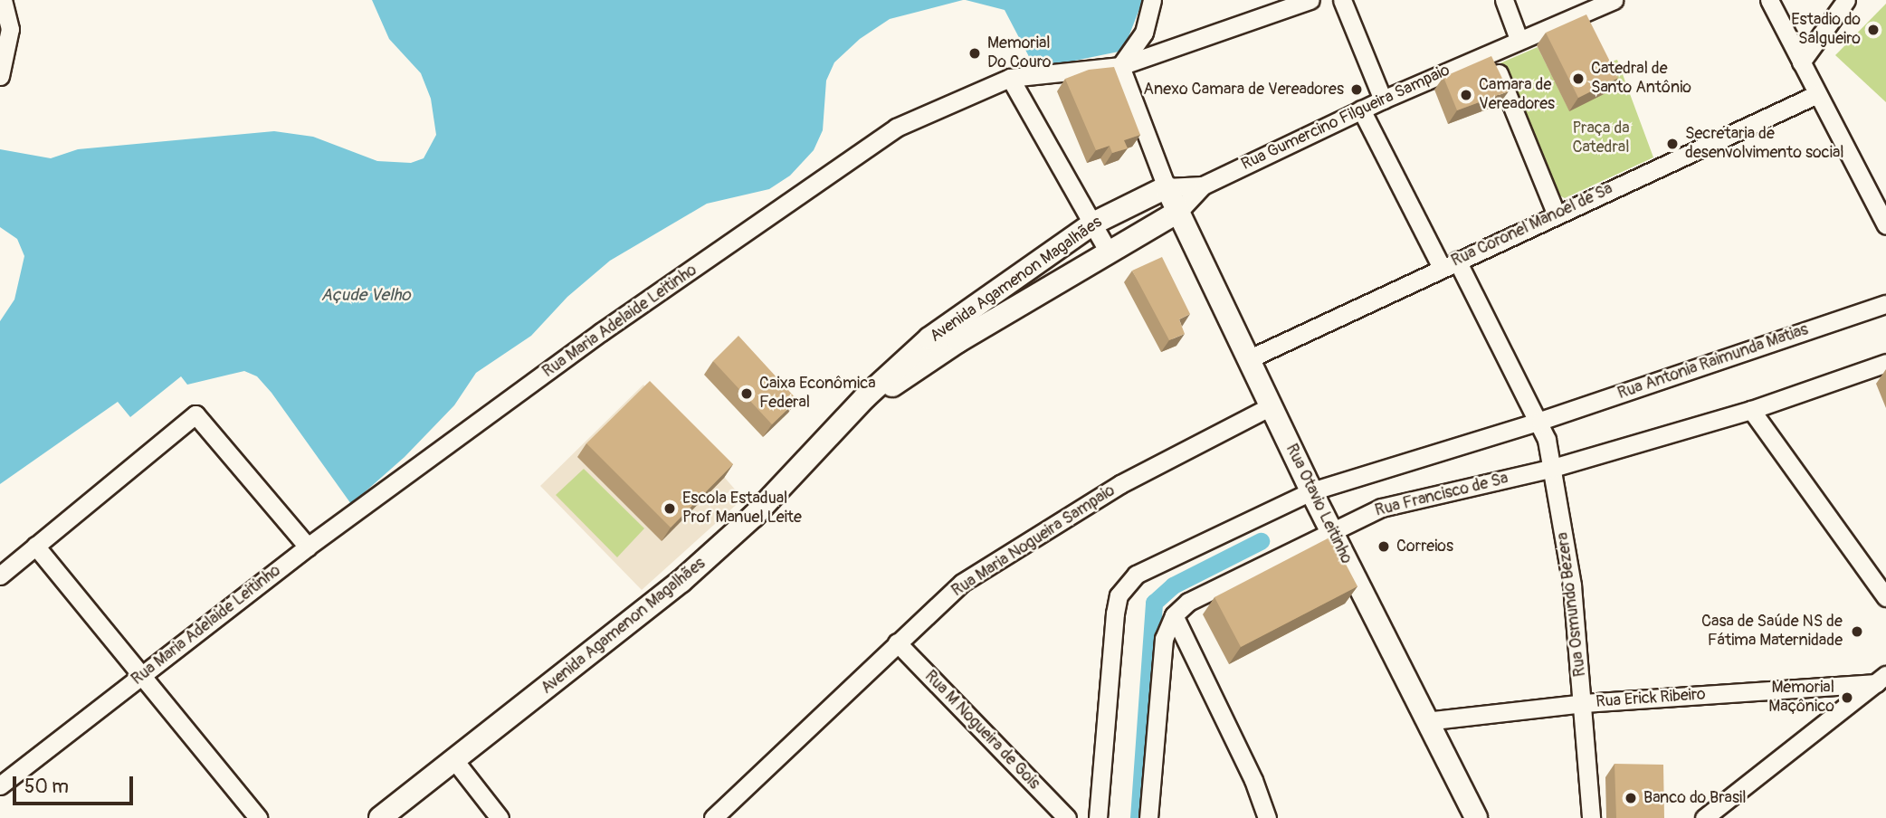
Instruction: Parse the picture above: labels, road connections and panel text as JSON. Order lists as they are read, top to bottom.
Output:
{
  "streets": {
    "main road": ["Avenida Agamenon Magalhães", "Rua Otavio Leitinho"],
    "street": [
      "Rua Gumercino Filgueira Sampaio",
      "Rua Coronel Manoel de Sa",
      "Rua Maria Adelaide Leitinho",
      "Rua Antonia Raimunda Matias",
      "Rua Francisco de Sa",
      "Rua Maria Nogueira Sampaio",
      "Rua Osmundo Bezera",
      "Rua Erick Ribeiro",
      "Rua M Nogueira de Gois"
    ]
  },
  "crossings": [
    ["Rua Gumercino Filgueira Sampaio", "Avenida Agamenon Magalhães"],
    ["Rua Gumercino Filgueira Sampaio", "Rua Otavio Leitinho"],
    ["Rua Gumercino Filgueira Sampaio", "Rua Osmundo Bezera"],
    ["Rua Coronel Manoel de Sa", "Rua Otavio Leitinho"],
    ["Rua Coronel Manoel de Sa", "Rua Osmundo Bezera"],
    ["Avenida Agamenon Magalhães", "Rua Otavio Leitinho"],
    ["Rua Antonia Raimunda Matias", "Rua Otavio Leitinho"],
    ["Rua Antonia Raimunda Matias", "Rua Osmundo Bezera"],
    ["Rua Francisco de Sa", "Rua Otavio Leitinho"],
    ["Rua Francisco de Sa", "Rua Osmundo Bezera"],
    ["Rua Otavio Leitinho", "Rua Maria Nogueira Sampaio"],
    ["Rua Otavio Leitinho", "Rua Erick Ribeiro"],
    ["Rua Maria Nogueira Sampaio", "Rua M Nogueira de Gois"],
    ["Rua Osmundo Bezera", "Rua Erick Ribeiro"]
  ],
  "water": ["Açude Velho"],
  "parks": ["Praça da Catedral"],
  "places": [
    "Estadio do Salgueiro",
    "Memorial Do Couro",
    "Catedral de Santo Antônio",
    "Anexo Camara de Vereadores",
    "Camara de Vereadores",
    "Secretaria de desenvolvimento social",
    "Caixa Econômica Federal",
    "Escola Estadual Prof Manuel Leite",
    "Correios",
    "Casa de Saúde NS de Fátima Maternidade",
    "Memorial Maçônico",
    "Banco do Brasil"
  ],
  "scale_bar": "50 m"
}
